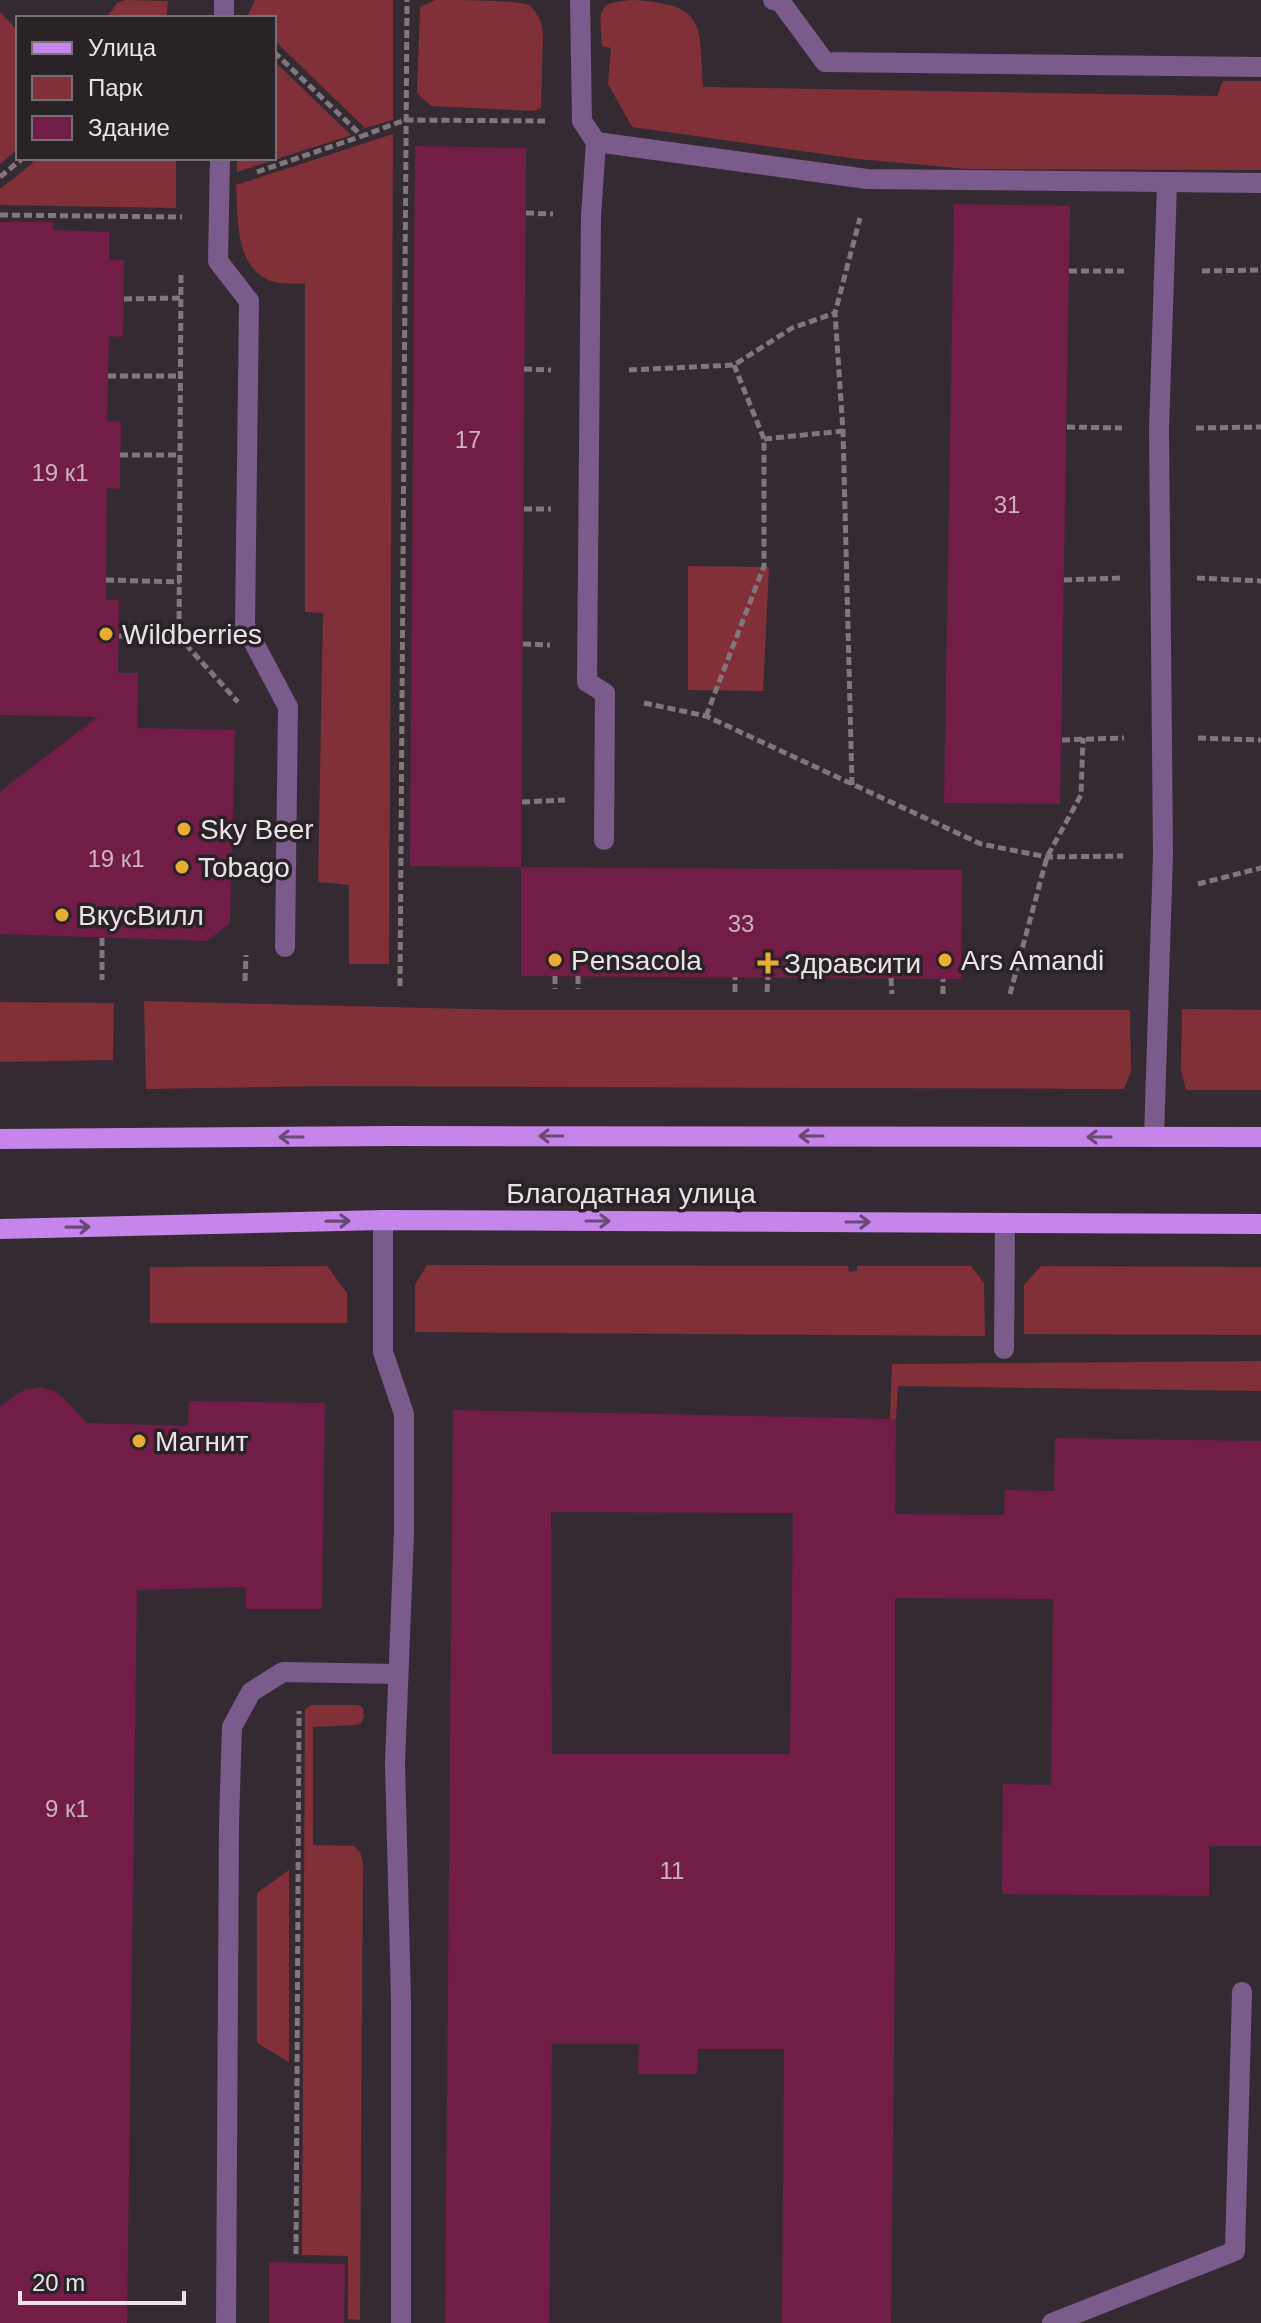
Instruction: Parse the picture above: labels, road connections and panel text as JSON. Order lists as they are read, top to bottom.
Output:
{
  "streets": {
    "main road": ["Благодатная улица"]
  },
  "places": {
    "other": [
      "Wildberries",
      "Sky Beer",
      "Tobago",
      "ВкусВилл",
      "Pensacola",
      "Ars Amandi",
      "Магнит"
    ],
    "health": ["Здравсити"]
  },
  "house_numbers": [
    "17",
    "19 к1",
    "31",
    "19 к1",
    "33",
    "9 к1",
    "11"
  ],
  "legend": ["Улица", "Парк", "Здание"],
  "scale_bar": "20 m"
}
